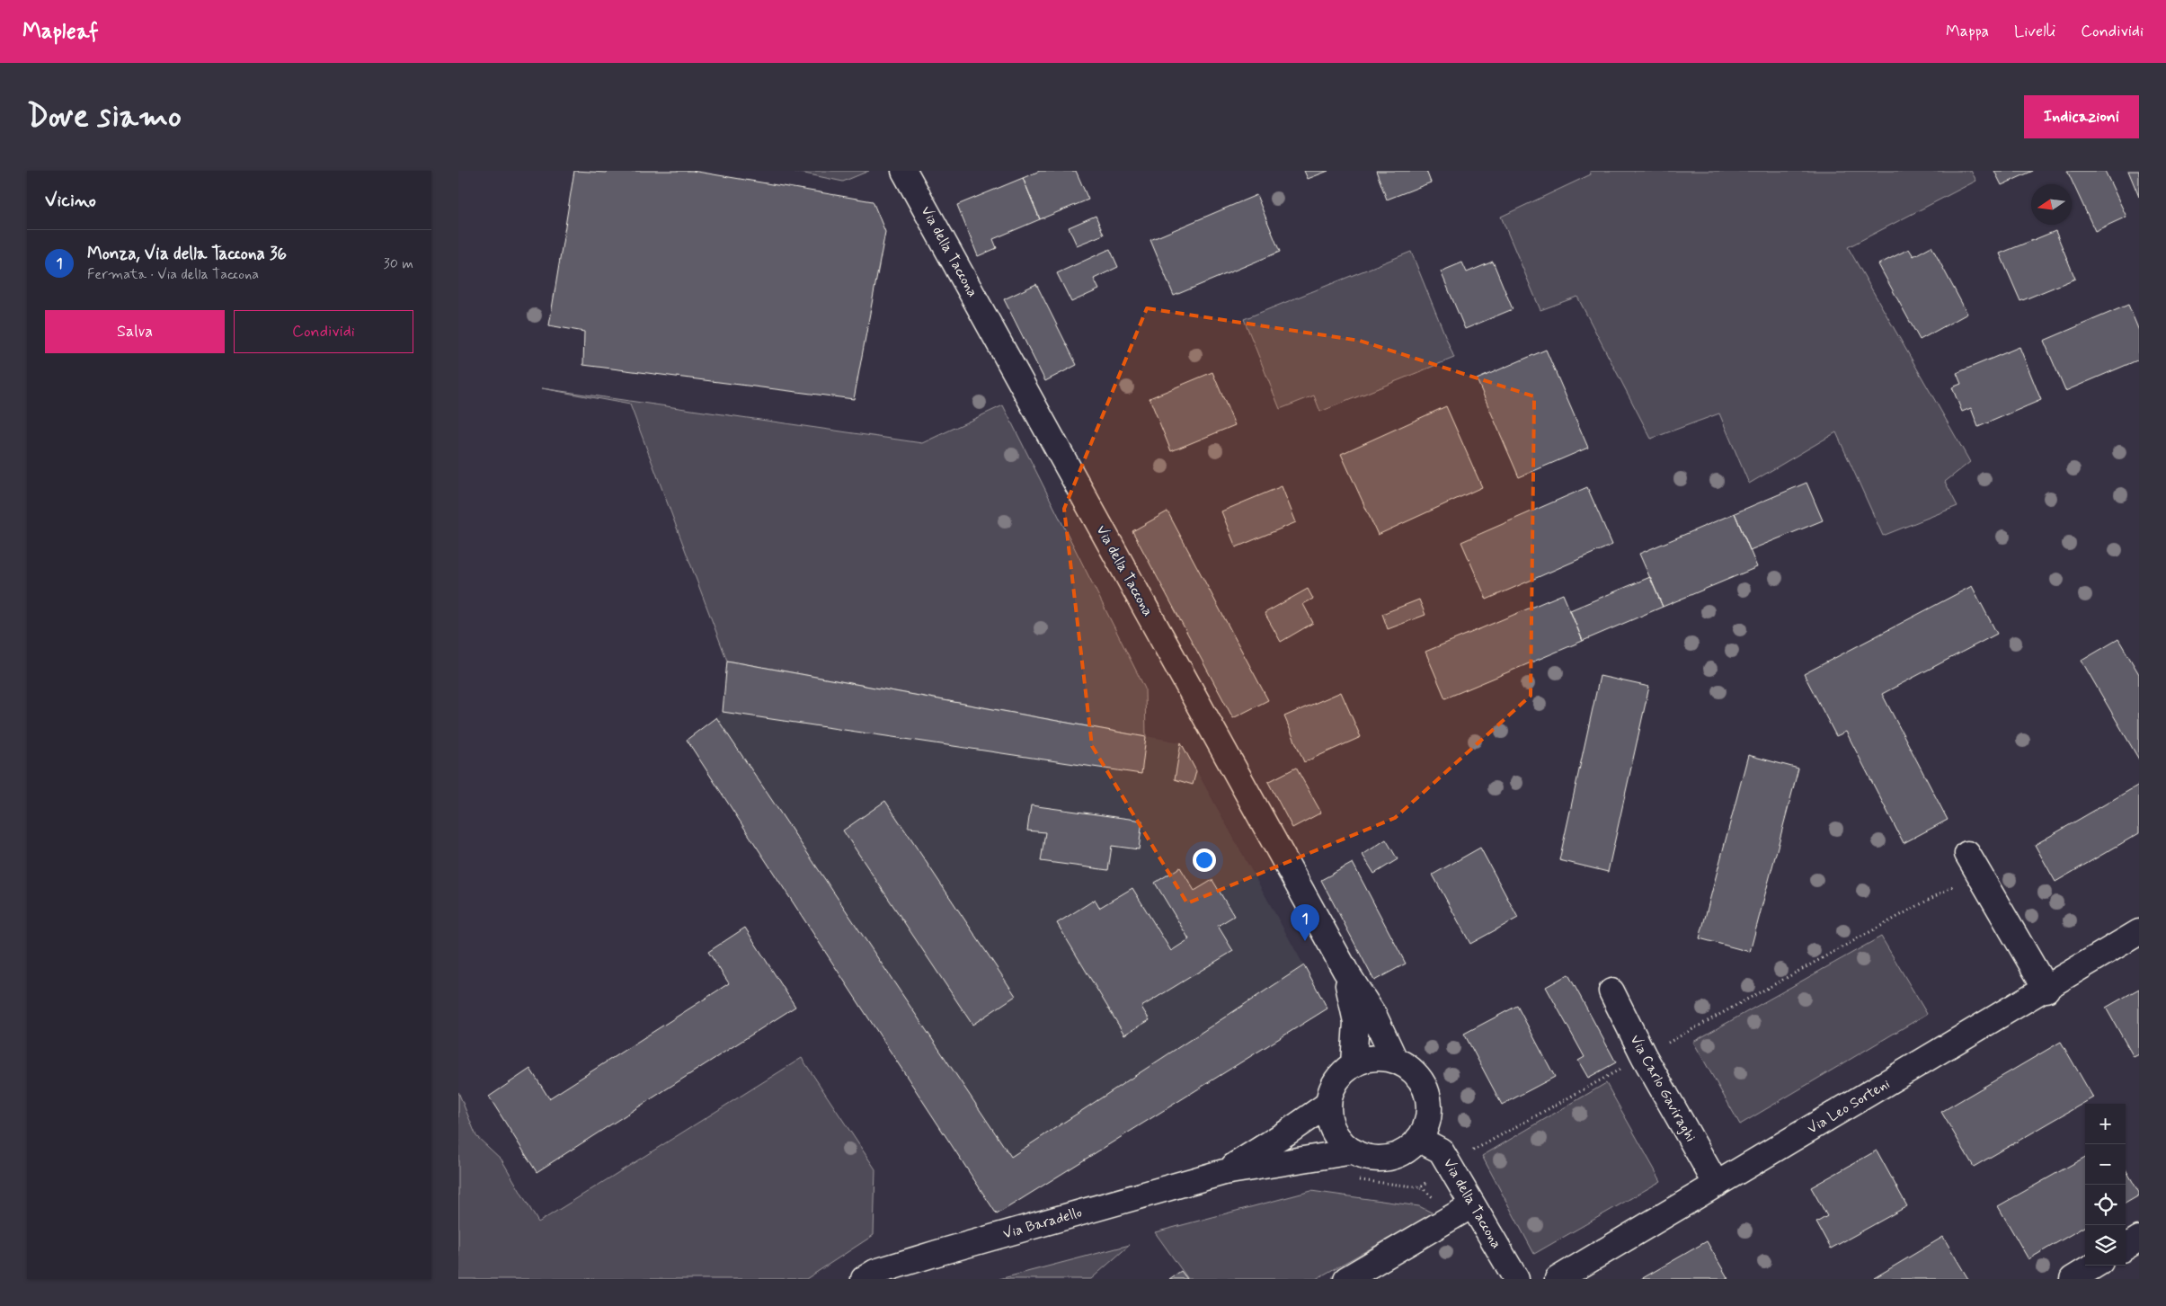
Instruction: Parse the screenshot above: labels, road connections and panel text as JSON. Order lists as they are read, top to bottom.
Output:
{
  "streets": {
    "main road": [
      "Via della Taccona",
      "Via Carlo Gaviraghi",
      "Via Leo Sorteni",
      "Via Baradello"
    ]
  },
  "crossings": [
    ["Via della Taccona", "Via Baradello"],
    ["Via Carlo Gaviraghi", "Via Leo Sorteni"]
  ],
  "north": "left",
  "page": {
    "header": "Mapleaf",
    "nav": ["Mappa", "Livelli", "Condividi"],
    "buttons": [
      "Indicazioni",
      ["Salva", "Condividi"]
    ],
    "title": "Dove siamo",
    "heading": "Vicino",
    "list": [
      {
        "mark": "1",
        "name": "Monza, Via della Taccona 36",
        "note": "Fermata · Via della Taccona",
        "value": "30 m"
      }
    ],
    "pins": "1",
    "map_buttons": ["+", "−"]
  }
}
